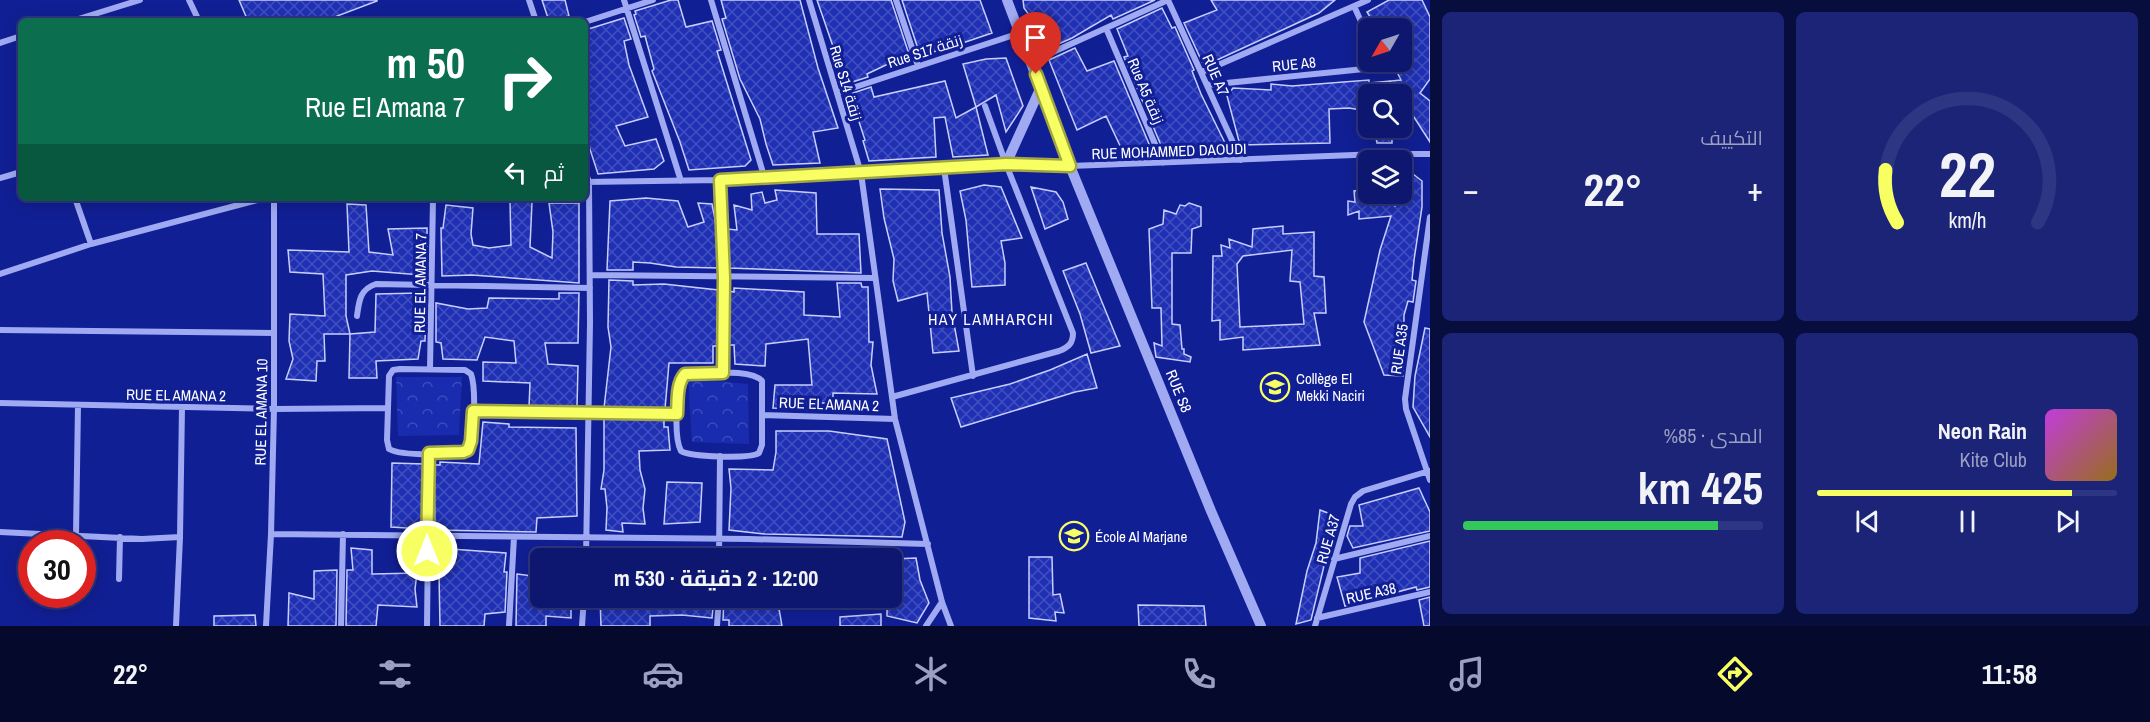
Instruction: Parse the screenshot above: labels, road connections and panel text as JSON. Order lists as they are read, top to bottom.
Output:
{
  "streets": {
    "street": [
      "Rue S17 زنقة",
      "RUE A8",
      "RUE A7",
      "Rue S14 زنقة",
      "Rue A5 زنقة",
      "RUE MOHAMMED DAOUDI",
      "RUE EL AMANA 7",
      "RUE A35",
      "RUE S8",
      "RUE EL AMANA 2",
      "RUE EL AMANA 10",
      "RUE A37",
      "RUE A38"
    ]
  },
  "crossings": [
    ["Rue S17 زنقة", "Rue S14 زنقة"],
    ["Rue S17 زنقة", "RUE S8"],
    ["RUE A8", "RUE A7"],
    ["RUE A7", "RUE MOHAMMED DAOUDI"],
    ["Rue S14 زنقة", "RUE MOHAMMED DAOUDI"],
    ["Rue S14 زنقة", "RUE EL AMANA 2"],
    ["Rue A5 زنقة", "RUE MOHAMMED DAOUDI"],
    ["RUE MOHAMMED DAOUDI", "RUE S8"],
    ["RUE EL AMANA 7", "RUE EL AMANA 2"],
    ["RUE A35", "RUE A37"],
    ["RUE EL AMANA 2", "RUE EL AMANA 10"],
    ["RUE A37", "RUE A38"]
  ],
  "districts": ["HAY LAMHARCHI"],
  "places": {
    "school or university": ["Collège El Mekki Naciri", "École Al Marjane"]
  },
  "north": "bottom left",
  "page": {
    "tile": [
      "التكييف",
      ["المدى · 85%", "425 km"]
    ],
    "turn": ["50 m", "Rue El Amana 7"],
    "then": "ثم",
    "heat": ["−", "22°", "+"],
    "song": ["Neon Rain", "Kite Club"],
    "limit": "30",
    "trip": "12:00 · 2 دقيقة · 530 m",
    "tabs": ["11:58", "22°"],
    "gauge": ["22", "km/h"]
  }
}
